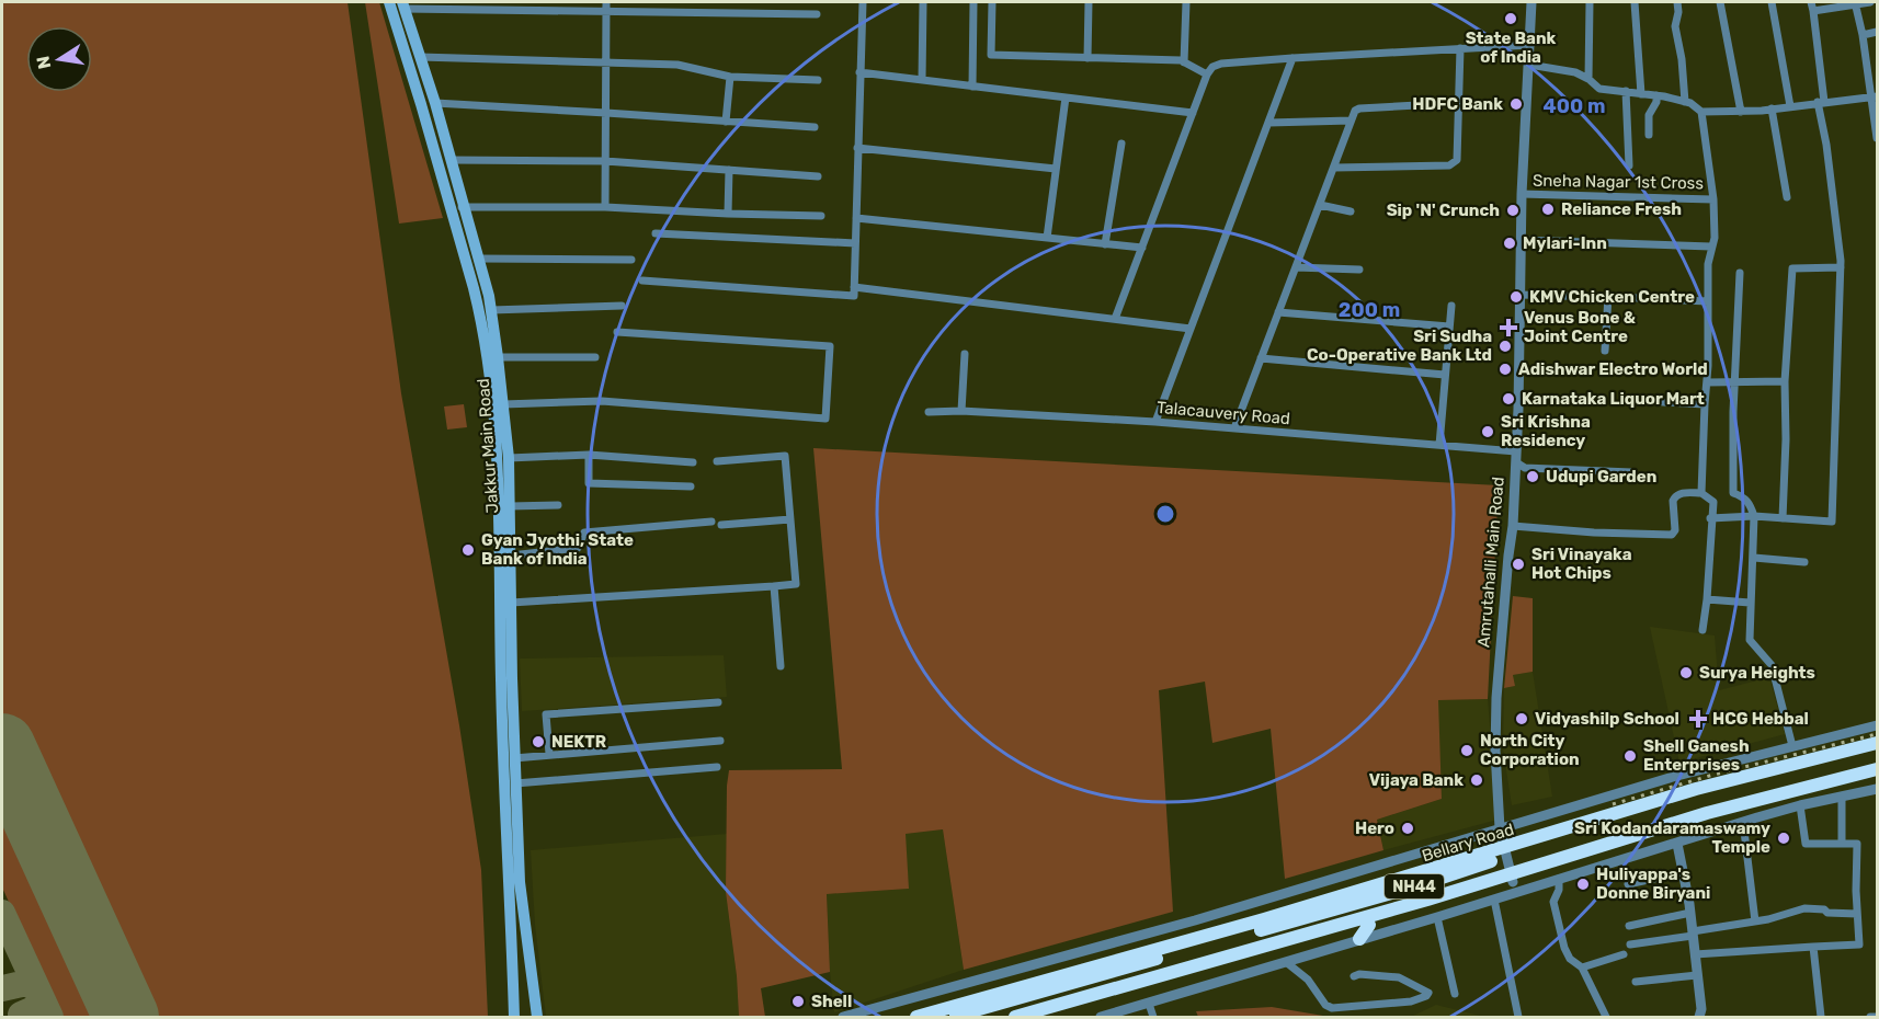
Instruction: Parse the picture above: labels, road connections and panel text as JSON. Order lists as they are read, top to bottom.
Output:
{
  "streets": {
    "highway": ["Bellary Road", "NH44"],
    "main road": ["Jakkur Main Road"],
    "street": ["Sneha Nagar 1st Cross", "Talacauvery Road", "Amrutahalli Main Road"]
  },
  "crossings": [
    ["Sneha Nagar 1st Cross", "Amrutahalli Main Road"],
    ["Talacauvery Road", "Amrutahalli Main Road"],
    ["Amrutahalli Main Road", "Bellary Road"]
  ],
  "places": {
    "other": [
      "State Bank of India",
      "HDFC Bank",
      "Reliance Fresh",
      "Sip 'N' Crunch",
      "Mylari-Inn",
      "KMV Chicken Centre",
      "Sri Sudha Co-Operative Bank Ltd",
      "Adishwar Electro World",
      "Karnataka Liquor Mart",
      "Sri Krishna Residency",
      "Udupi Garden",
      "Gyan Jyothi, State Bank of India",
      "Sri Vinayaka Hot Chips",
      "Surya Heights",
      "Vidyashilp School",
      "NEKTR",
      "North City Corporation",
      "Shell Ganesh Enterprises",
      "Vijaya Bank",
      "Hero",
      "Sri Kodandaramaswamy Temple",
      "Huliyappa's Donne Biryani",
      "Shell"
    ],
    "health": ["Venus Bone & Joint Centre", "HCG Hebbal"]
  },
  "north": "left",
  "rings": ["400 m", "200 m"]
}
